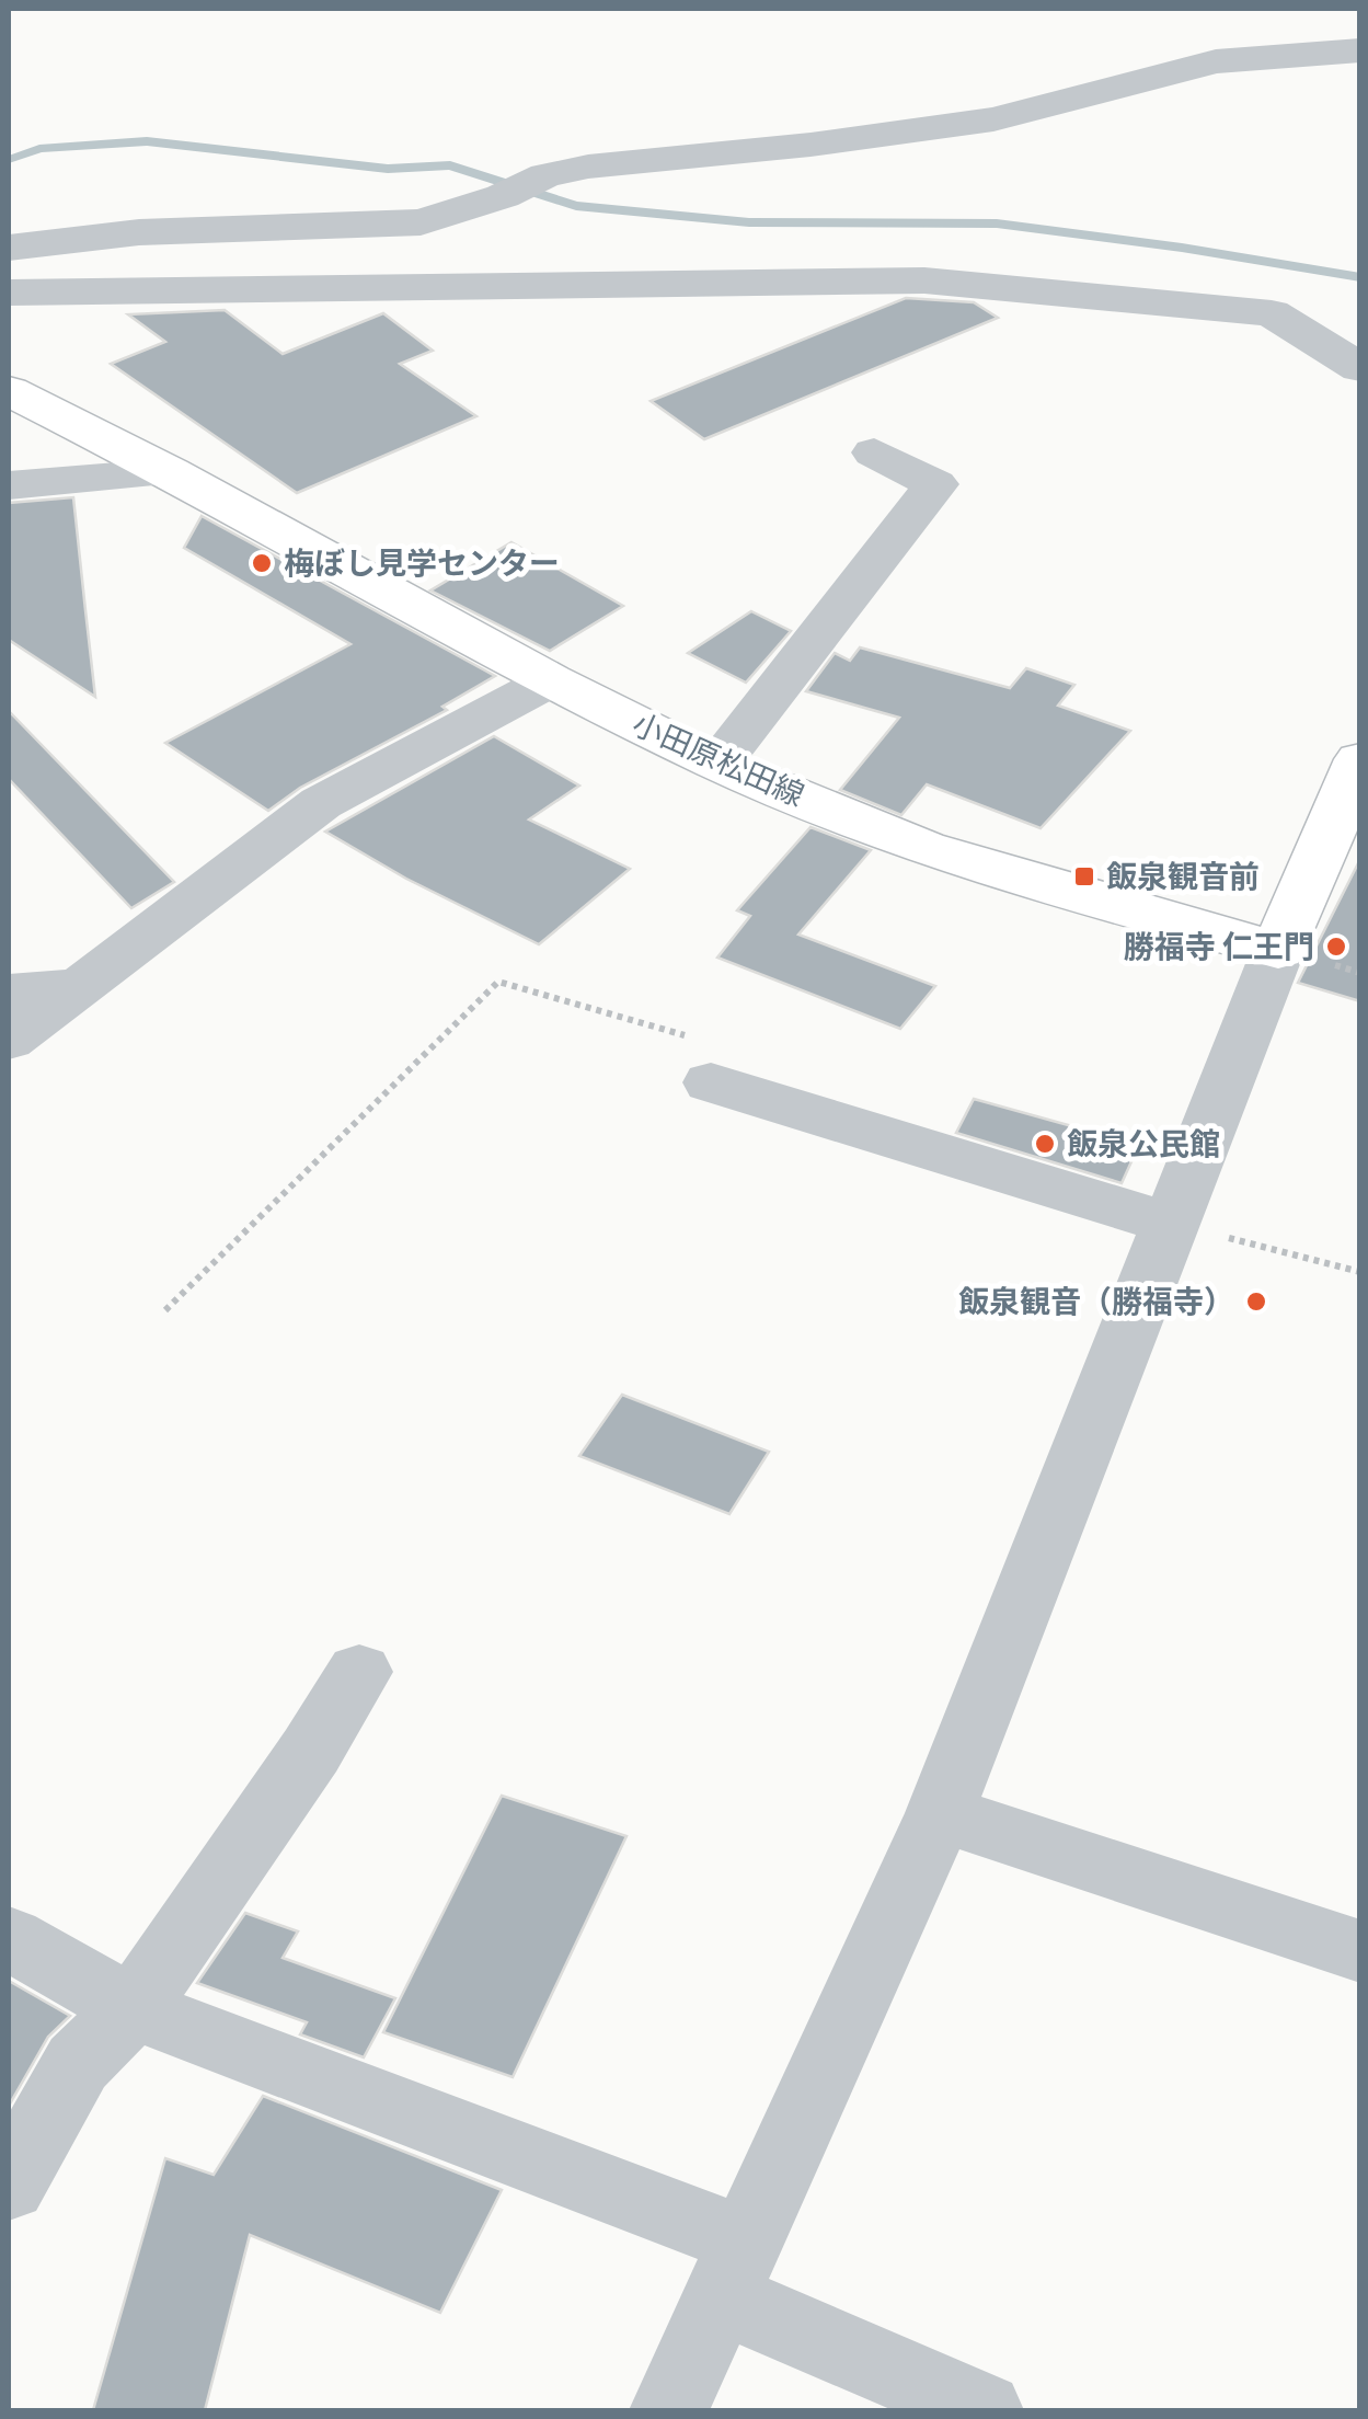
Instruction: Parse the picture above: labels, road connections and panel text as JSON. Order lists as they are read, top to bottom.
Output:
{
  "streets": {
    "main road": ["小田原松田線"]
  },
  "places": {
    "other": [
      "梅ぼし見学センター",
      "勝福寺 仁王門",
      "飯泉公民館",
      "飯泉観音（勝福寺）"
    ],
    "transit": ["飯泉観音前"]
  }
}
